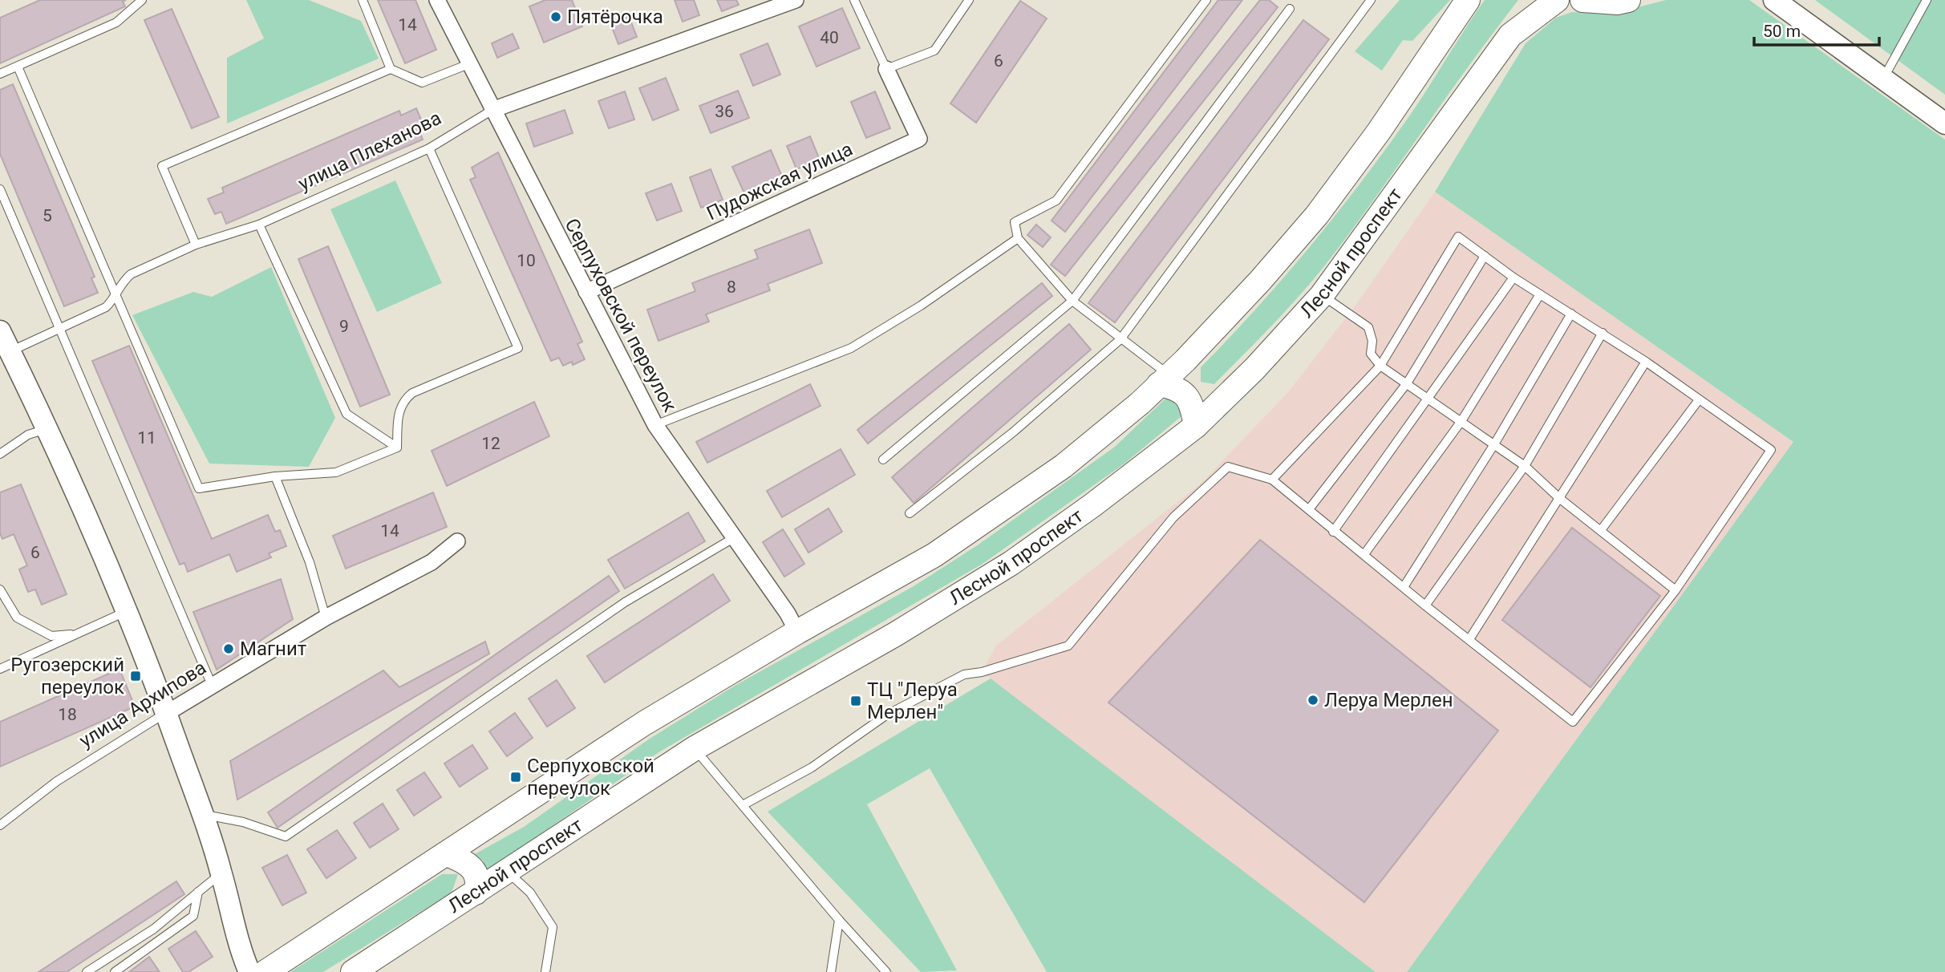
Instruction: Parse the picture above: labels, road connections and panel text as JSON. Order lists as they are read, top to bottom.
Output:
{
  "streets": {
    "main road": ["Лесной проспект"],
    "street": [
      "улица Плеханова",
      "Пудожская улица",
      "Серпуховской переулок",
      "улица Архипова"
    ]
  },
  "crossings": [
    ["улица Плеханова", "Серпуховской переулок"],
    ["Пудожская улица", "Серпуховской переулок"]
  ],
  "places": {
    "other": ["Пятёрочка", "Магнит", "Леруа Мерлен"],
    "transit": ["Ругозерский переулок", "ТЦ \"Леруа Мерлен\"", "Серпуховской переулок"]
  },
  "house_numbers": [
    "14",
    "40",
    "6",
    "36",
    "5",
    "10",
    "8",
    "9",
    "11",
    "12",
    "14",
    "6",
    "18"
  ],
  "scale_bar": "50 m"
}
